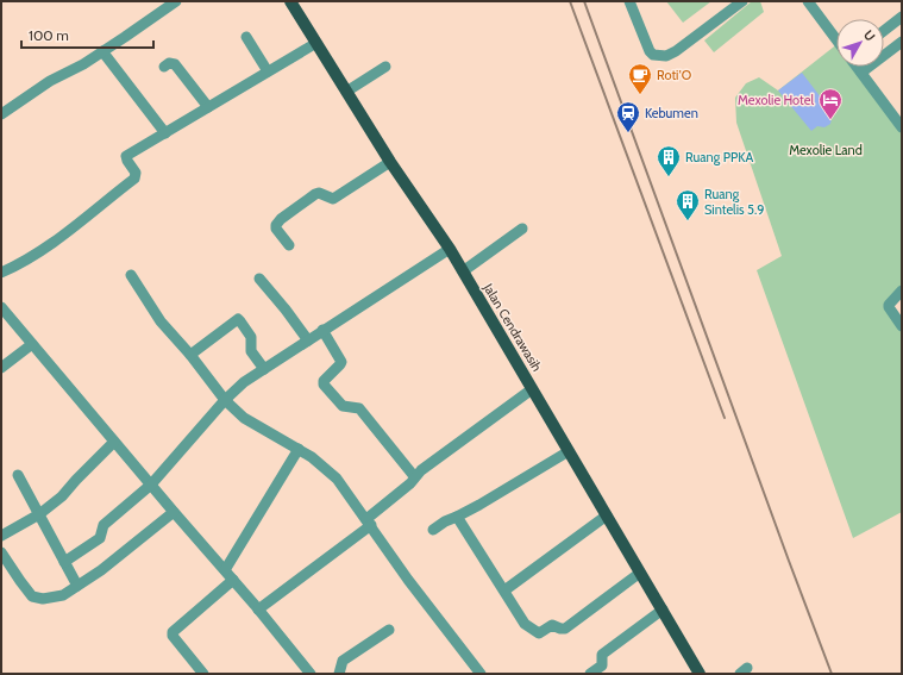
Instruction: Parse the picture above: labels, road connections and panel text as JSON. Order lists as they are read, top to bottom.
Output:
{
  "streets": {
    "main road": ["Jalan Cendrawasih"]
  },
  "parks": ["Mexolie Land"],
  "places": {
    "cafe": ["Roti'O"],
    "hotel": ["Mexolie Hotel"],
    "station": ["Kebumen"],
    "building": ["Ruang PPKA", "Ruang Sintelis 5.9"]
  },
  "scale_bar": "100 m",
  "north": "top right"
}
